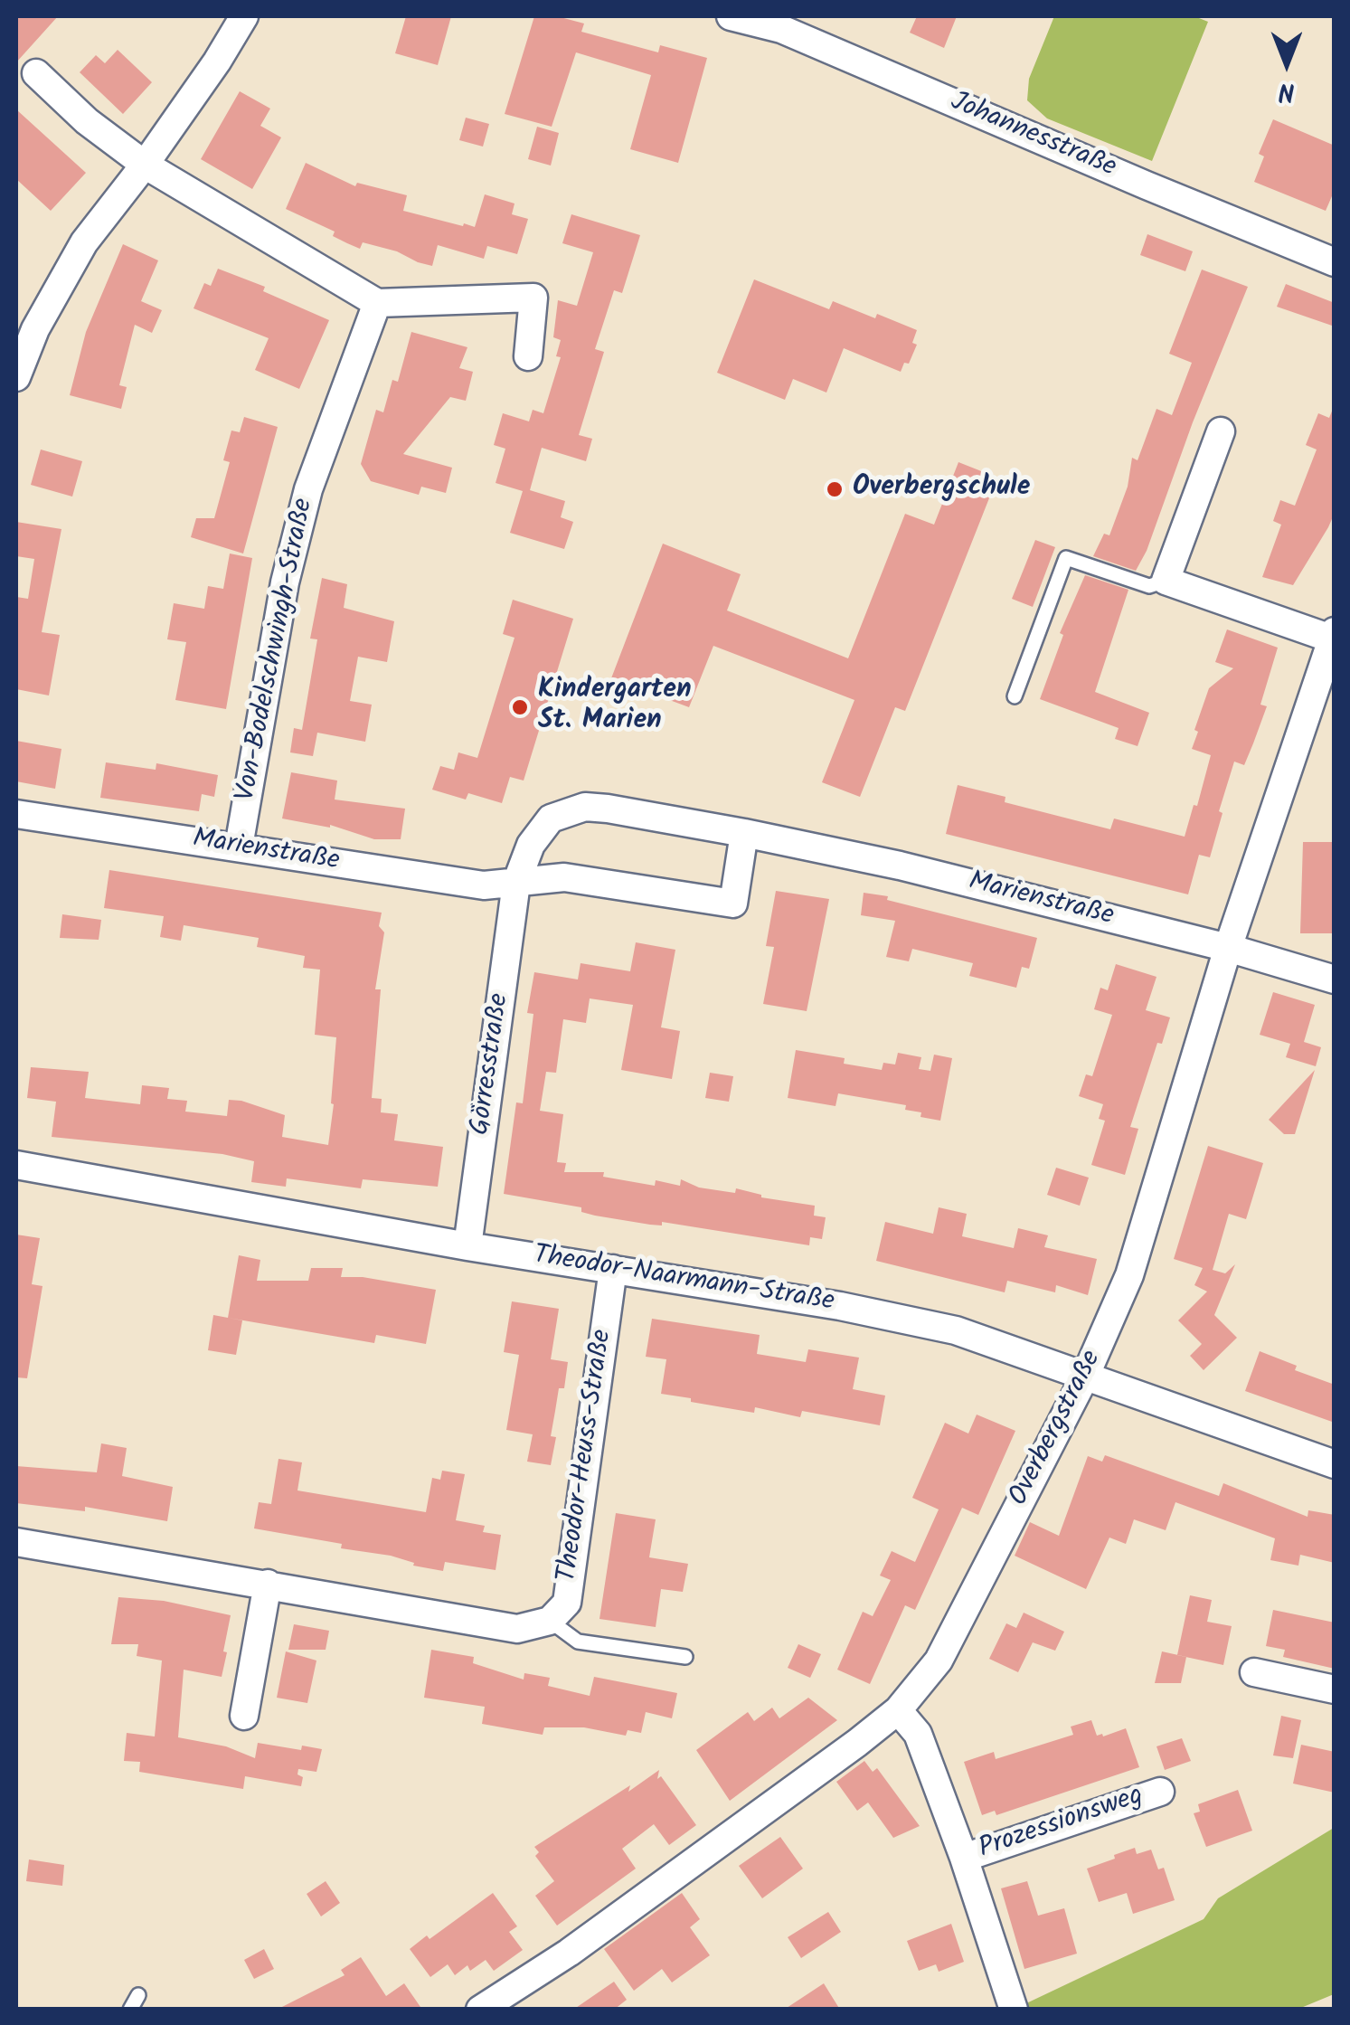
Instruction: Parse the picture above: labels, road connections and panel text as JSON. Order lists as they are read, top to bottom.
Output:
{
  "streets": {
    "street": [
      "Johannesstraße",
      "Von-Bodelschwingh-Straße",
      "Marienstraße",
      "Görresstraße",
      "Theodor-Naarmann-Straße",
      "Overbergstraße",
      "Theodor-Heuss-Straße",
      "Prozessionsweg"
    ]
  },
  "crossings": [
    ["Von-Bodelschwingh-Straße", "Marienstraße"],
    ["Marienstraße", "Görresstraße"],
    ["Marienstraße", "Overbergstraße"],
    ["Görresstraße", "Theodor-Naarmann-Straße"],
    ["Theodor-Naarmann-Straße", "Overbergstraße"],
    ["Theodor-Naarmann-Straße", "Theodor-Heuss-Straße"],
    ["Overbergstraße", "Prozessionsweg"]
  ],
  "places": ["Overbergschule", "Kindergarten St. Marien"],
  "north": "bottom"
}
